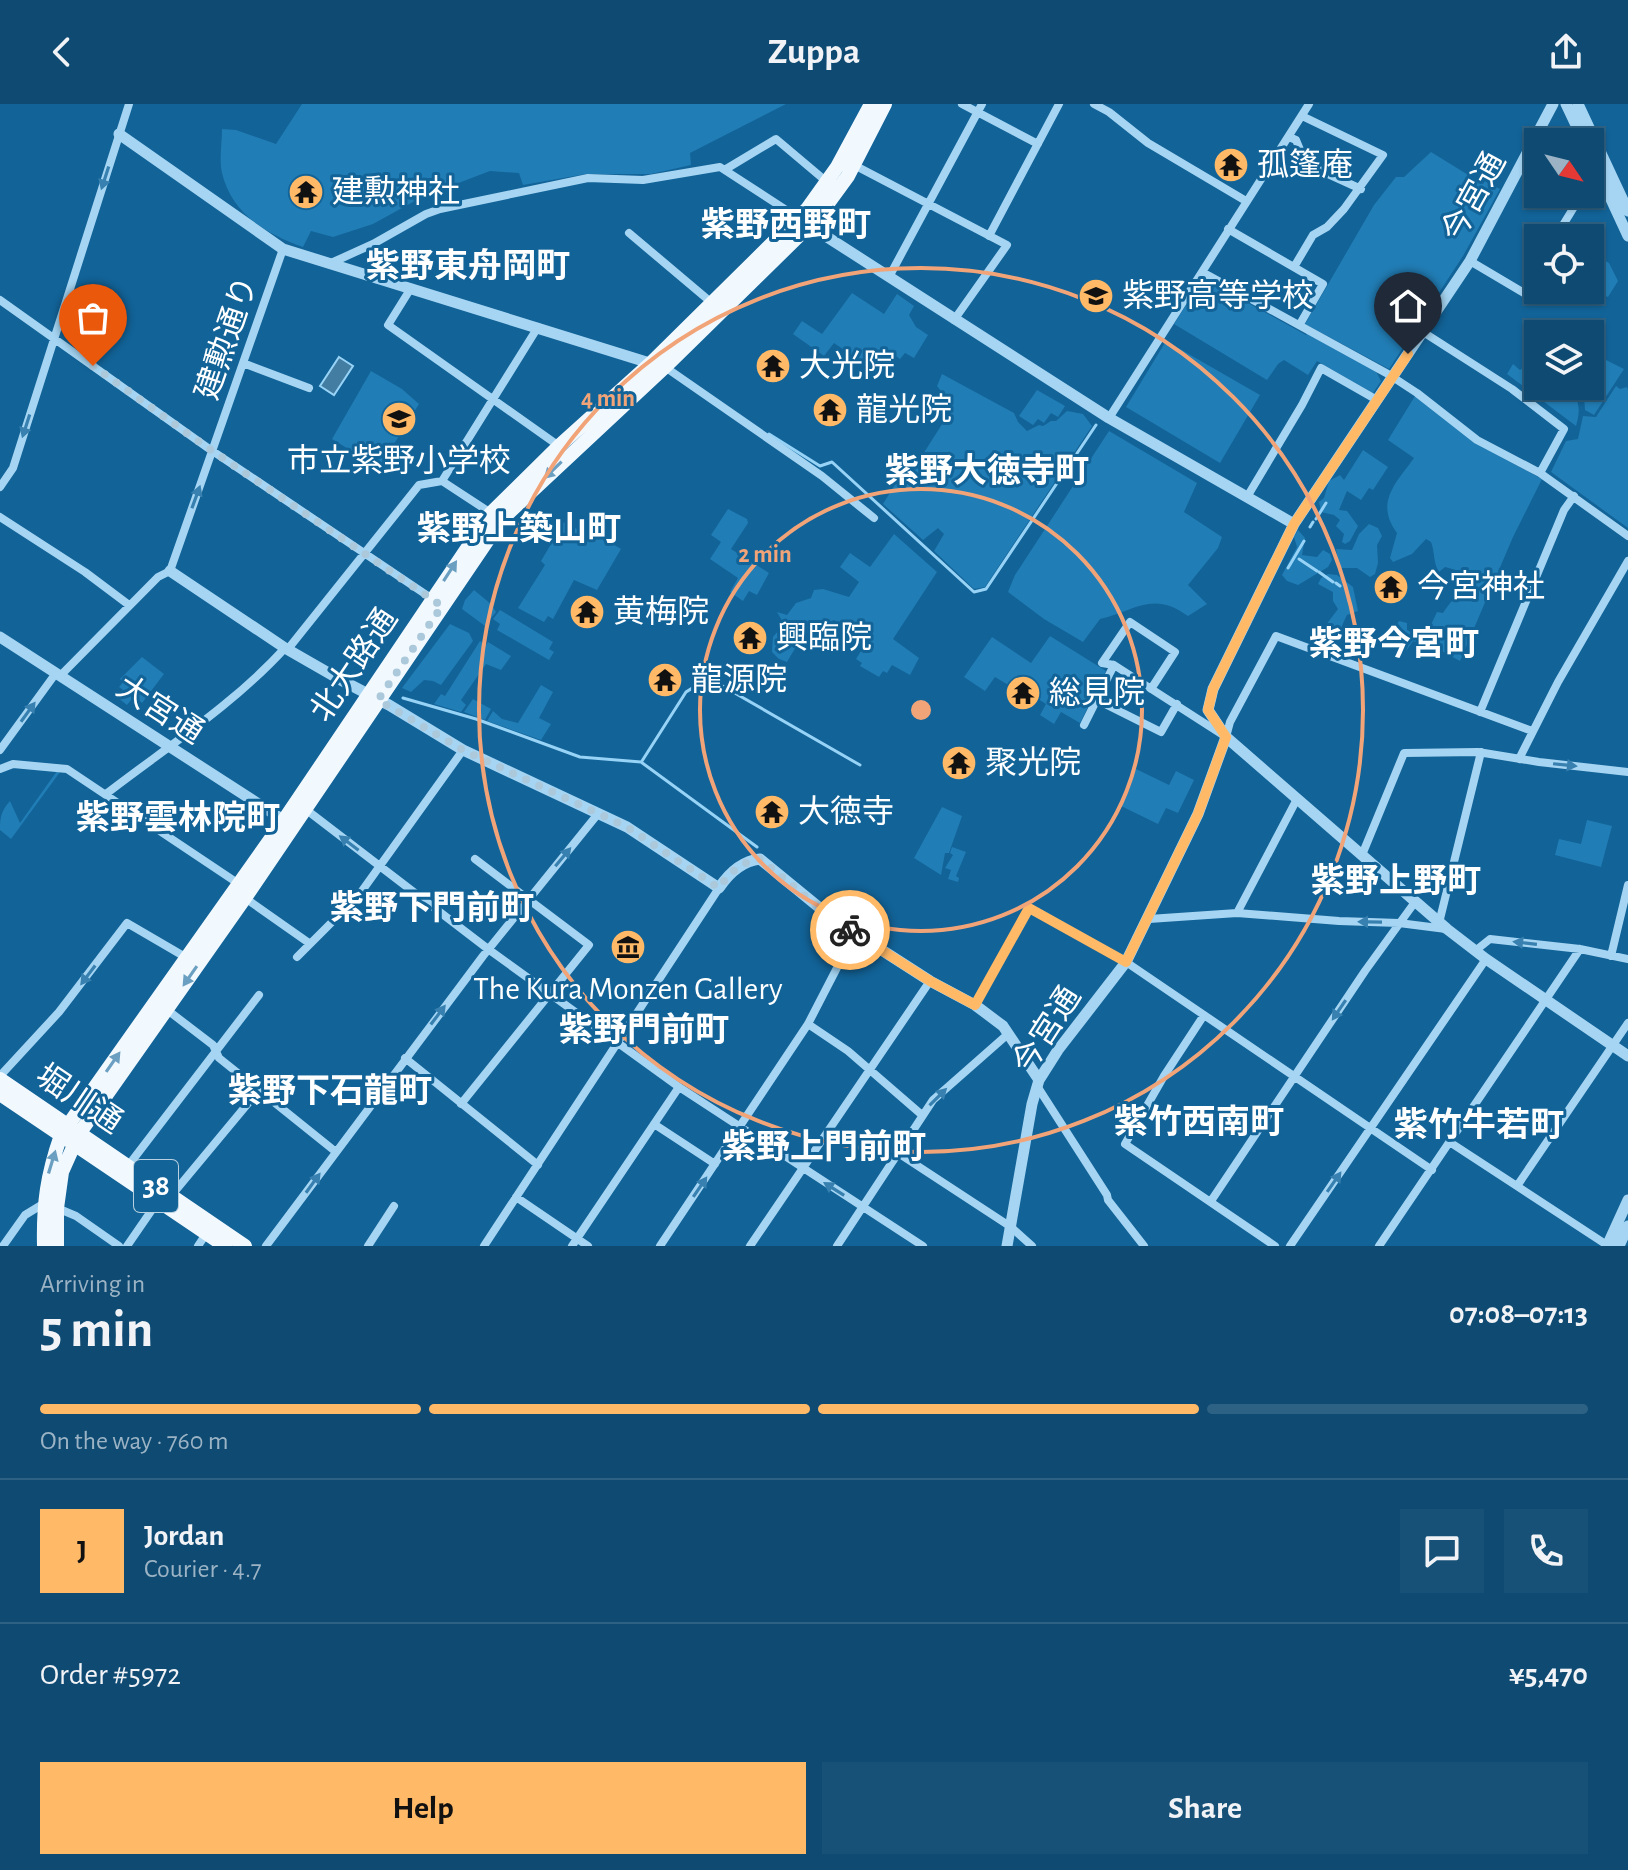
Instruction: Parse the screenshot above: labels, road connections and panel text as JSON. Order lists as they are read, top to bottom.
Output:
{
  "streets": {
    "main road": ["北大路通", "堀川通", "38"],
    "street": ["今宮通", "建勲通り", "大宮通"]
  },
  "crossings": [
    ["北大路通", "大宮通"],
    ["北大路通", "堀川通"]
  ],
  "one_way": ["建勲通り"],
  "districts": [
    "紫野西野町",
    "紫野東舟岡町",
    "紫野大徳寺町",
    "紫野上築山町",
    "紫野今宮町",
    "紫野雲林院町",
    "紫野上野町",
    "紫野下門前町",
    "紫野門前町",
    "紫野下石龍町",
    "紫竹西南町",
    "紫竹牛若町",
    "紫野上門前町"
  ],
  "places": {
    "temple": [
      "孤篷庵",
      "建勲神社",
      "大光院",
      "龍光院",
      "今宮神社",
      "黄梅院",
      "興臨院",
      "龍源院",
      "総見院",
      "聚光院",
      "大徳寺"
    ],
    "school or university": ["紫野高等学校", "市立紫野小学校"],
    "museum": ["The Kura Monzen Gallery"]
  },
  "north": "bottom right",
  "page": {
    "header": "Zuppa",
    "heading": ["5 min", "Arriving in", "07:08–07:13"],
    "panel": [
      "Jordan",
      "Courier · 4.7",
      "Order #5972",
      "¥5,470"
    ],
    "bar": "On the way · 760 m",
    "round": "J",
    "buttons": ["Help", "Share"]
  },
  "rings": ["4 min", "2 min"]
}
